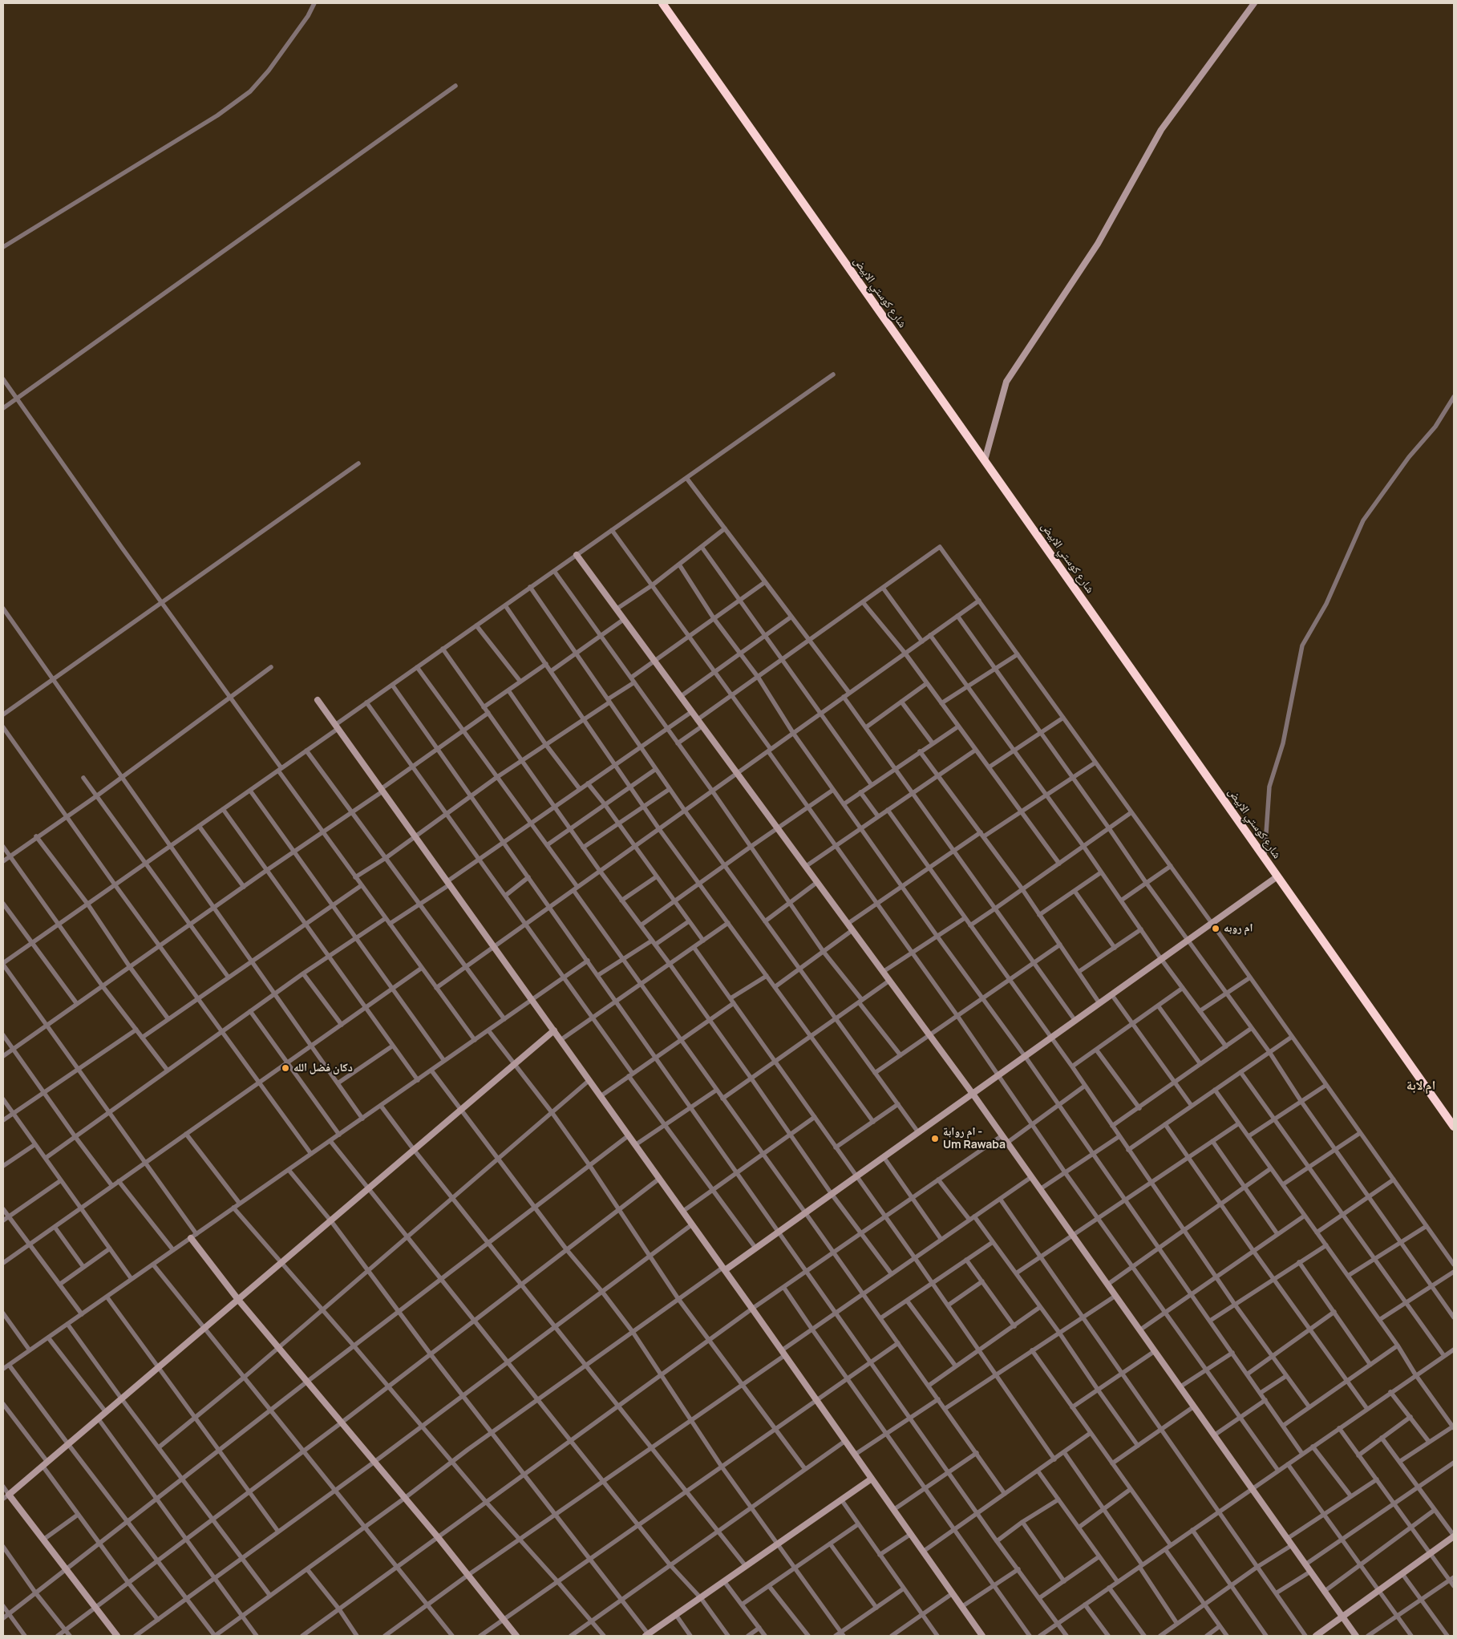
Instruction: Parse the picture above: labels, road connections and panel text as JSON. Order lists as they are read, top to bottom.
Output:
{
  "streets": {
    "highway": ["شارع كوستي الابيض"]
  },
  "districts": ["ام لابة"],
  "places": ["ام روبه", "دكان فضل الله", "ام روابة - Um Rawaba"]
}
